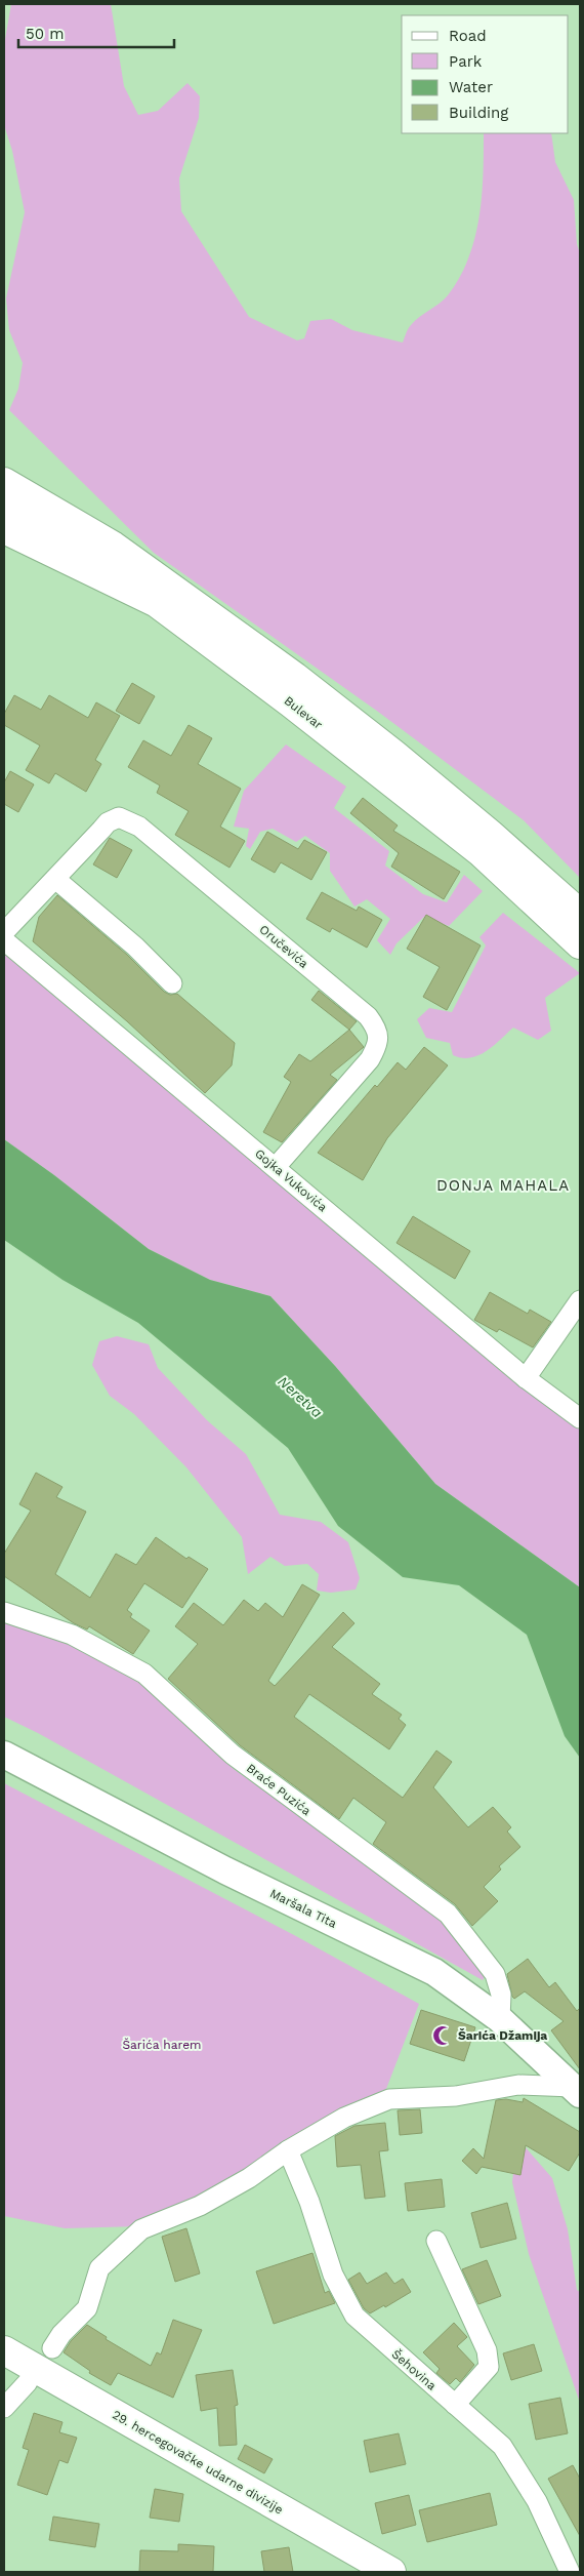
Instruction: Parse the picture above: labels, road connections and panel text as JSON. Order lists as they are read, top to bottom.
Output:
{
  "streets": {
    "main road": ["Bulevar", "29. hercegovačke udarne divizije"],
    "street": [
      "Oručevića",
      "Gojka Vukovića",
      "Braće Puzića",
      "Maršala Tita",
      "Šehovina"
    ]
  },
  "crossings": [
    ["Oručevića", "Gojka Vukovića"],
    ["Braće Puzića", "Maršala Tita"]
  ],
  "districts": ["DONJA MAHALA"],
  "water": ["Neretva"],
  "parks": ["Šarića harem"],
  "places": {
    "mosque": ["Šarića Džamija"]
  },
  "legend": [
    "Road",
    "Park",
    "Water",
    "Building"
  ],
  "scale_bar": "50 m"
}
